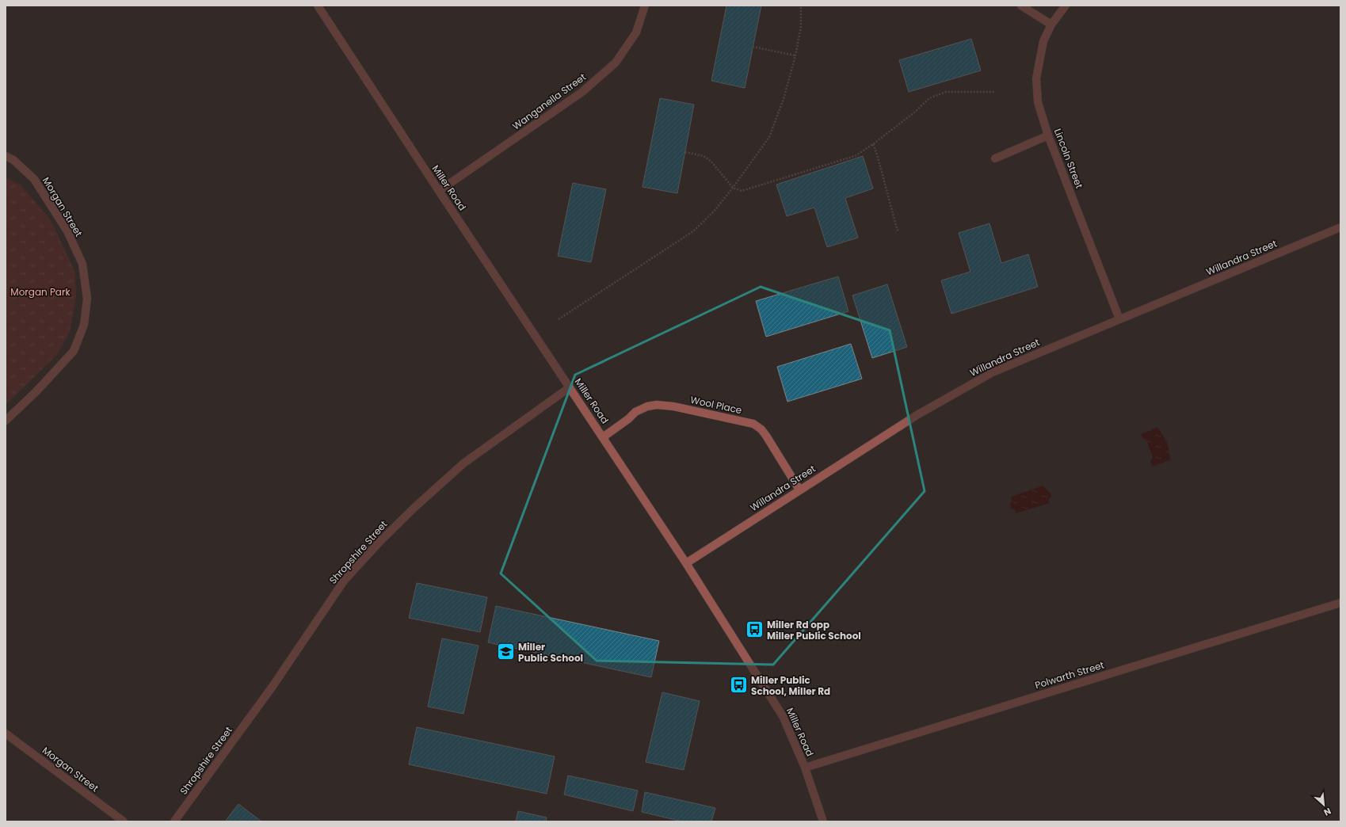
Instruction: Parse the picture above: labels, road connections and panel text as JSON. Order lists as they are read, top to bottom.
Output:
{
  "streets": {
    "street": [
      "Wanganella Street",
      "Lincoln Street",
      "Miller Road",
      "Morgan Street",
      "Willandra Street",
      "Wool Place",
      "Shropshire Street",
      "Polwarth Street"
    ]
  },
  "crossings": [
    ["Wanganella Street", "Miller Road"],
    ["Lincoln Street", "Willandra Street"],
    ["Miller Road", "Willandra Street"],
    ["Miller Road", "Wool Place"],
    ["Miller Road", "Shropshire Street"],
    ["Miller Road", "Polwarth Street"],
    ["Willandra Street", "Wool Place"]
  ],
  "parks": ["Morgan Park"],
  "places": {
    "bus stop": ["Miller Rd opp Miller Public School", "Miller Public School, Miller Rd"],
    "school or university": ["Miller Public School"]
  },
  "north": "bottom right"
}
